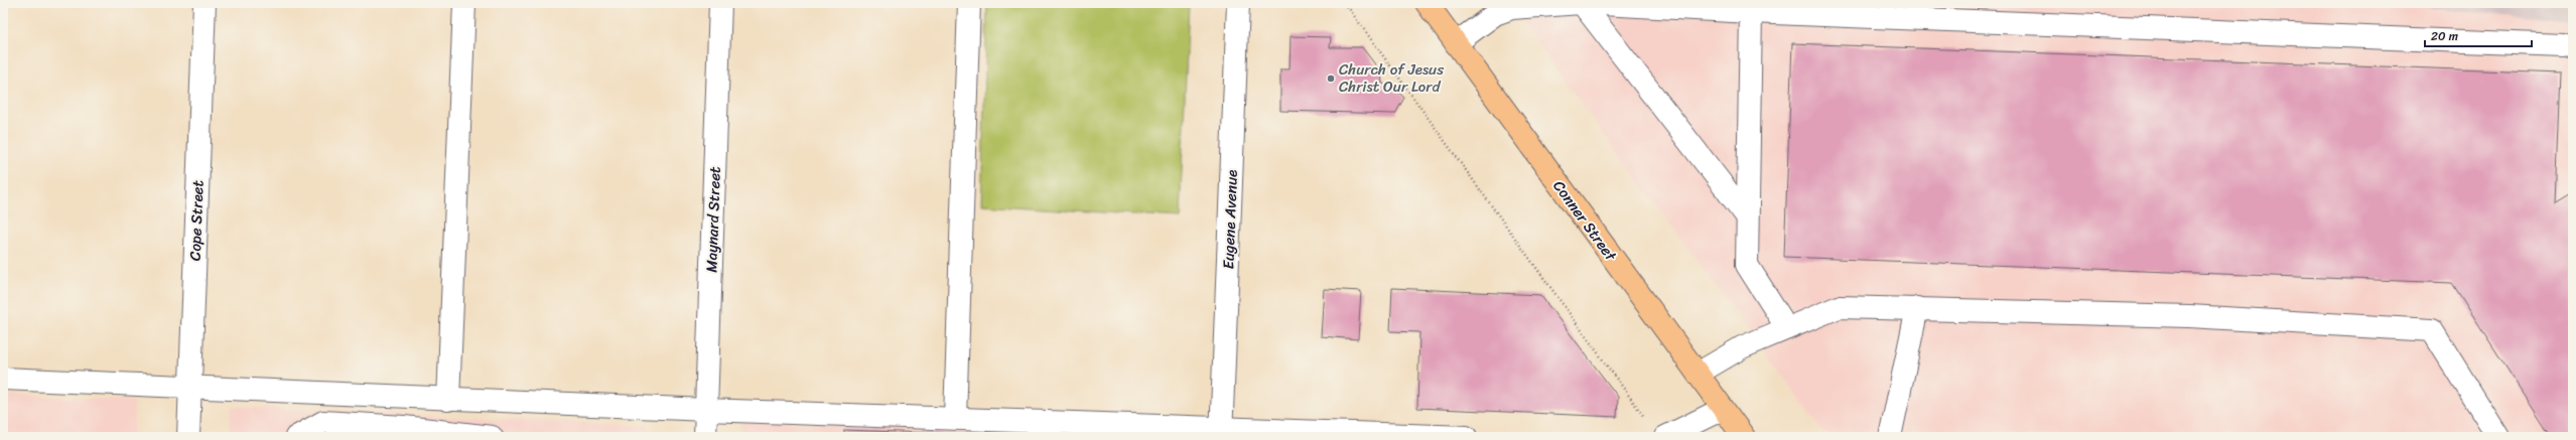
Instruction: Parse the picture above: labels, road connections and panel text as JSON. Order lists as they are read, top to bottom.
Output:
{
  "streets": {
    "main road": ["Conner Street"],
    "street": ["Maynard Street", "Eugene Avenue", "Cope Street"]
  },
  "places": ["Church of Jesus Christ Our Lord"],
  "scale_bar": "20 m"
}
